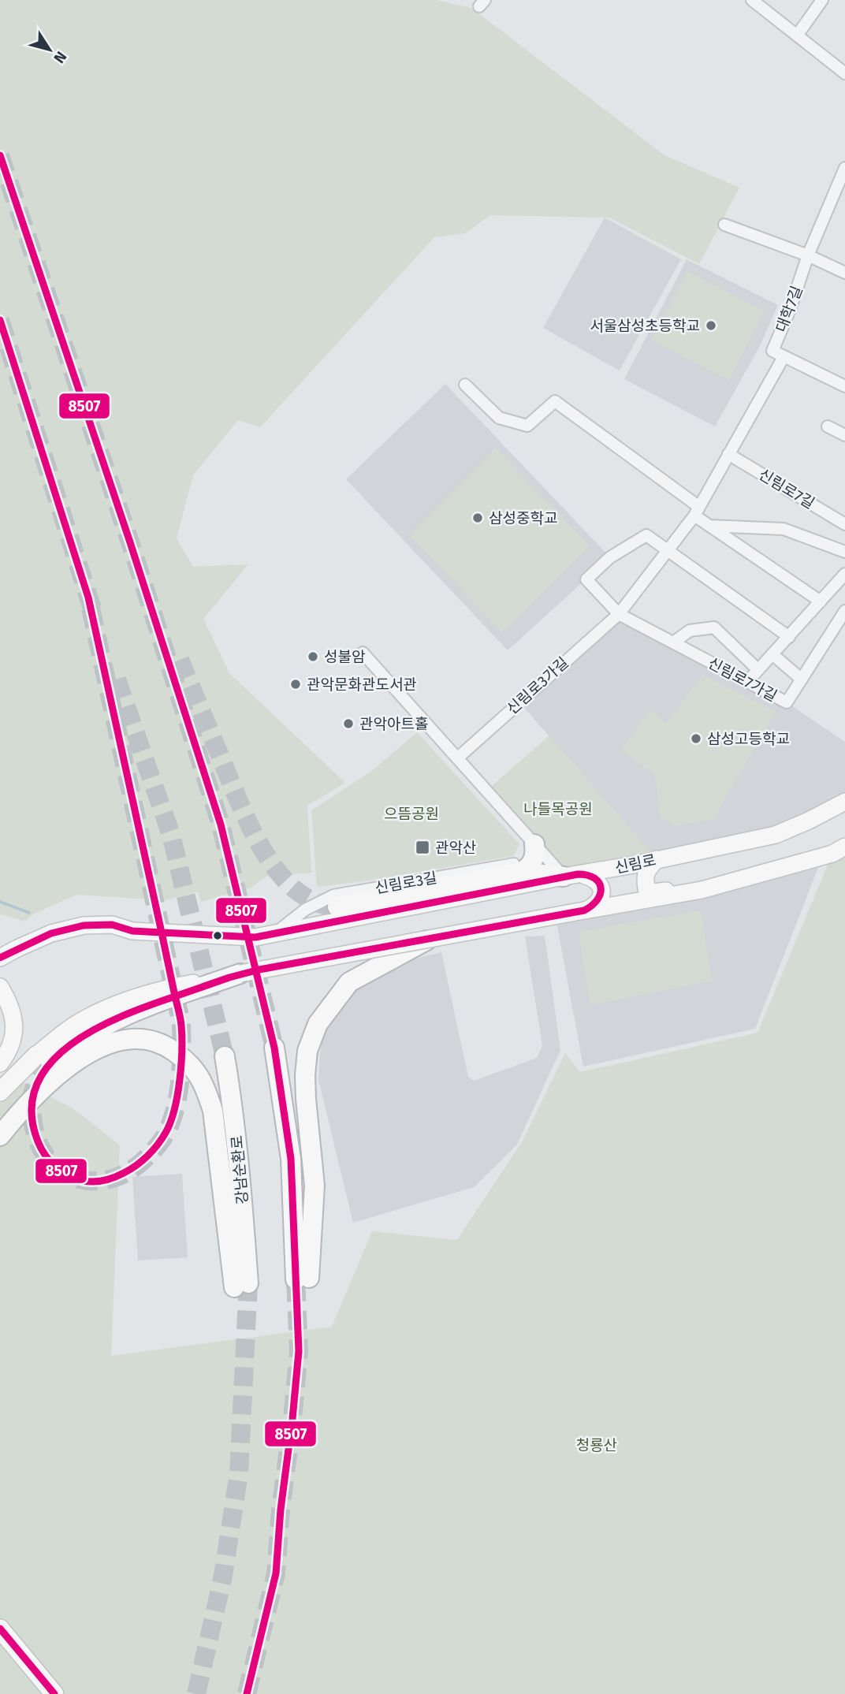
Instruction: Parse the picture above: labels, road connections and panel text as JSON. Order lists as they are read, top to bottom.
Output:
{
  "streets": {
    "highway": ["강남순환로"],
    "main road": ["신림로"],
    "street": [
      "대학7길",
      "신림로7길",
      "신림로7가길",
      "신림로3가길",
      "신림로3길"
    ]
  },
  "crossings": [
    ["대학7길", "신림로3가길"],
    ["신림로7길", "신림로3가길"],
    ["신림로7가길", "신림로3가길"],
    ["신림로", "신림로3길"]
  ],
  "parks": ["나들목공원", "으뜸공원", "청룡산"],
  "places": {
    "other": [
      "서울삼성초등학교",
      "삼성중학교",
      "성불암",
      "관악문화관도서관",
      "관악아트홀",
      "삼성고등학교"
    ],
    "transit": ["관악산"]
  },
  "lines": ["transit line 8507"],
  "north": "bottom right"
}
